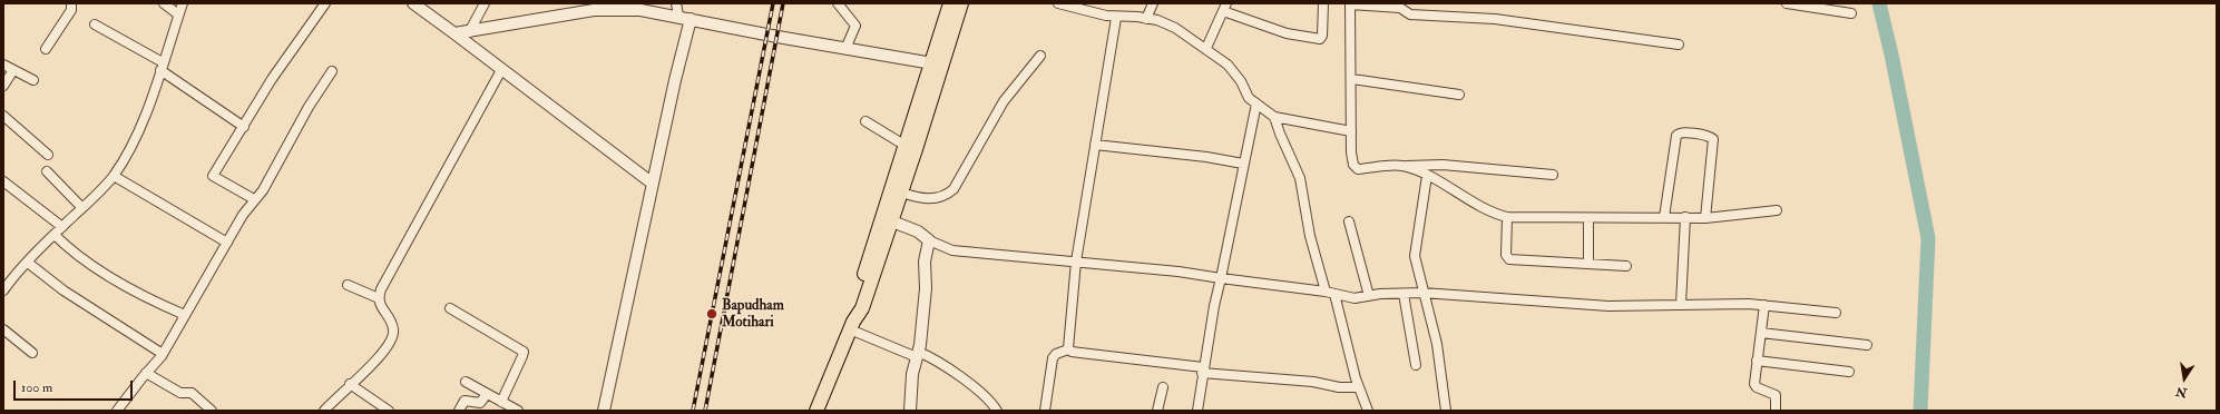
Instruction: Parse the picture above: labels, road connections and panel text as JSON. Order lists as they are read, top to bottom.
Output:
{
  "places": ["Bapudham Motihari"],
  "scale_bar": "100 m",
  "north": "bottom"
}
